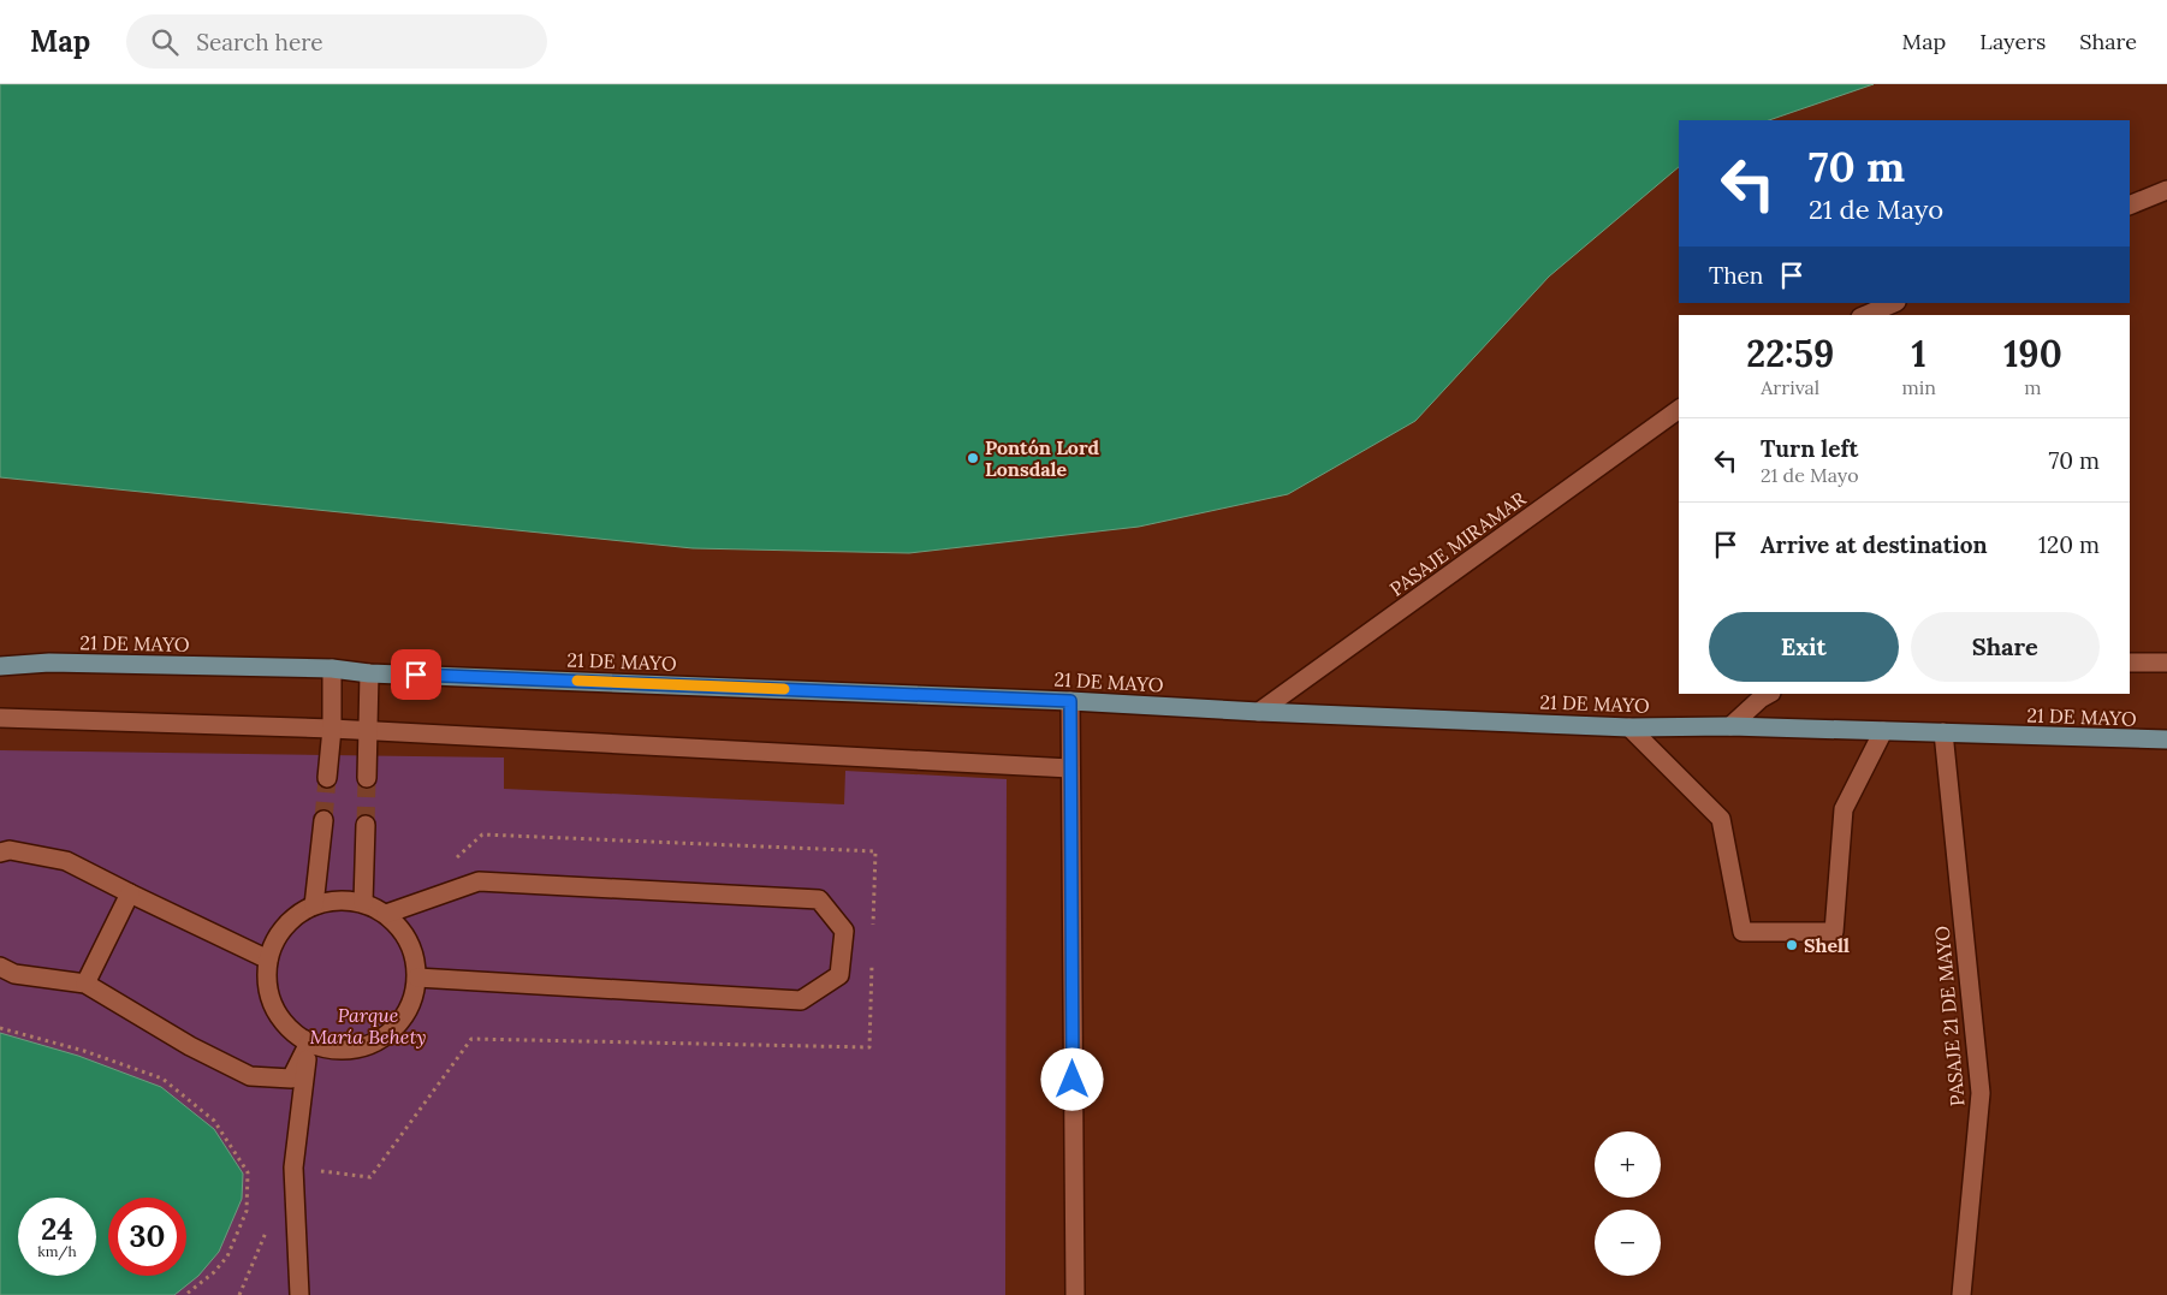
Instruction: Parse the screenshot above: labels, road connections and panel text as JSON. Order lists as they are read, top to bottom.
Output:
{
  "streets": {
    "main road": ["21 DE MAYO"],
    "street": ["PASAJE MIRAMAR", "PASAJE 21 DE MAYO"]
  },
  "crossings": [
    ["PASAJE MIRAMAR", "21 DE MAYO"],
    ["21 DE MAYO", "PASAJE 21 DE MAYO"]
  ],
  "parks": ["Parque María Behety"],
  "places": ["Pontón Lord Lonsdale", "Shell"],
  "page": {
    "header": "Map",
    "search": "Search here",
    "nav": ["Map", "Layers", "Share"],
    "turn": ["70 m", "21 de Mayo"],
    "then": "Then",
    "eta": [
      "22:59",
      "Arrival",
      "1",
      "min",
      "190",
      "m"
    ],
    "list": [
      {
        "name": "Turn left",
        "note": "21 de Mayo",
        "value": "70 m"
      },
      {
        "name": "Arrive at destination",
        "value": "120 m"
      }
    ],
    "buttons": ["Exit", "Share"],
    "map_buttons": ["+", "−"],
    "speed": "24 km/h",
    "limit": "30"
  }
}
